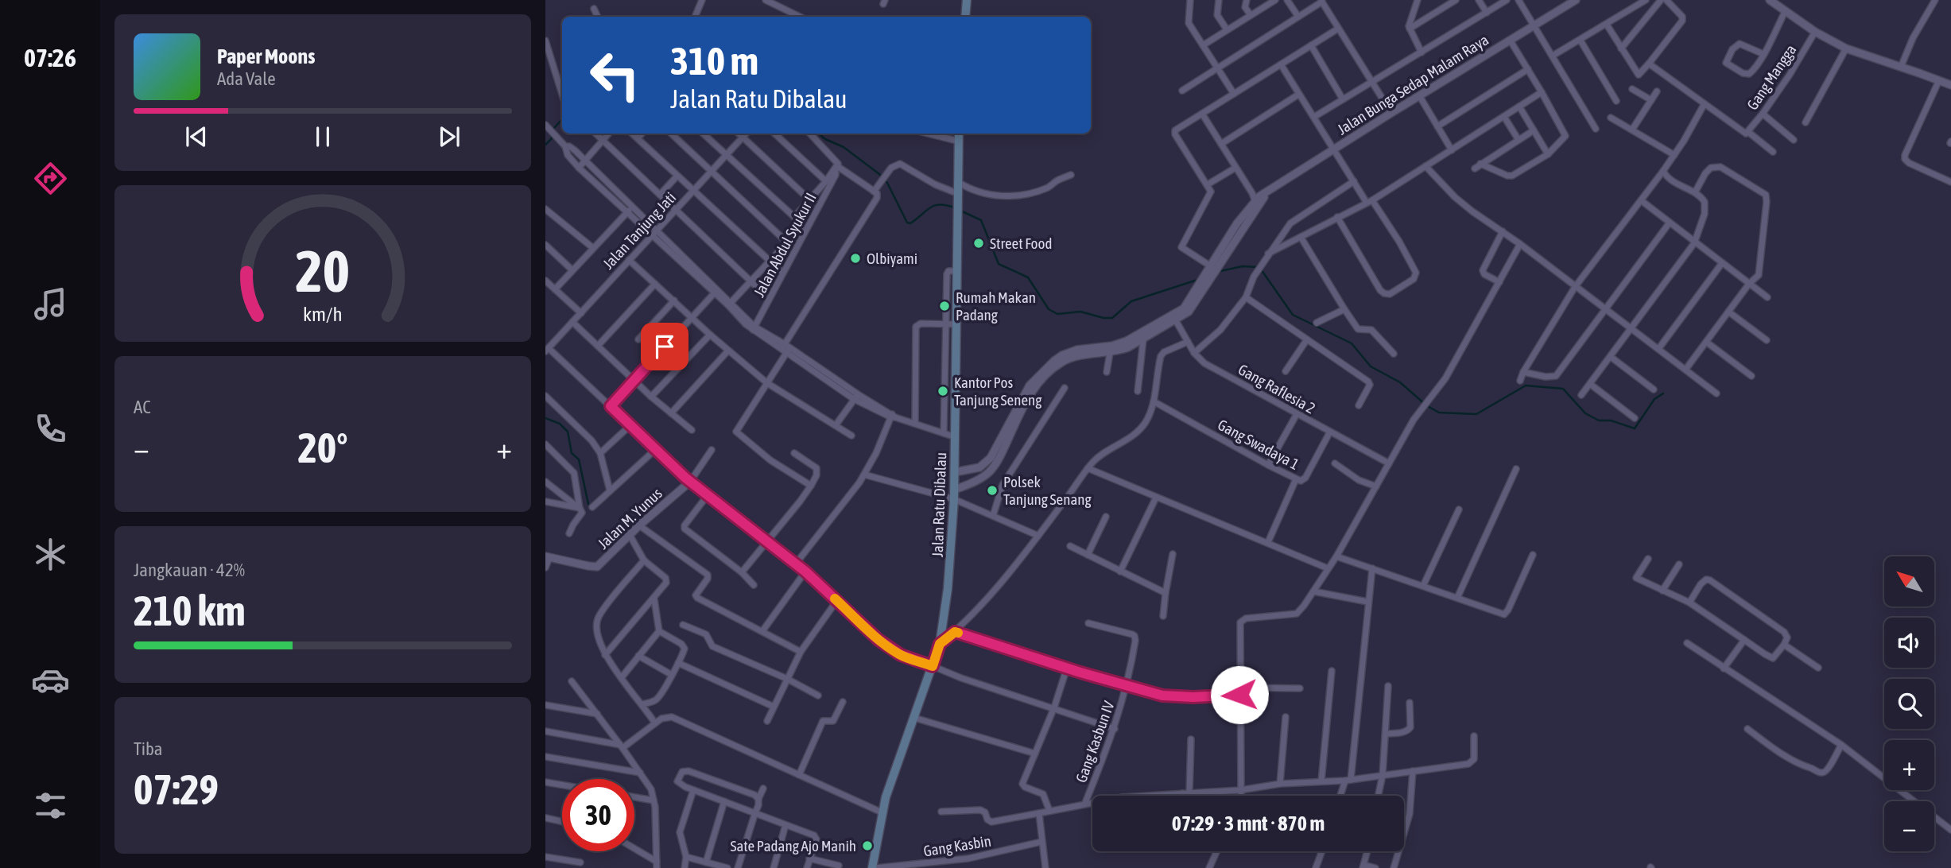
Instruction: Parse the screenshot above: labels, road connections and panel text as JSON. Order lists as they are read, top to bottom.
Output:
{
  "streets": {
    "main road": ["Jalan Ratu Dibalau"],
    "street": [
      "Gang Mangga",
      "Jalan Bunga Sedap Malam Raya",
      "Jalan Tanjung Jati",
      "Jalan Abdul Syukur II",
      "Gang Raflesia 2",
      "Gang Swadaya 1",
      "Jalan M. Yunus",
      "Gang Kasbun IV",
      "Gang Kasbin"
    ]
  },
  "crossings": [
    ["Jalan Bunga Sedap Malam Raya", "Gang Raflesia 2"],
    ["Jalan Bunga Sedap Malam Raya", "Jalan Ratu Dibalau"],
    ["Gang Raflesia 2", "Gang Swadaya 1"],
    ["Jalan Ratu Dibalau", "Gang Kasbin"]
  ],
  "places": [
    "Street Food",
    "Olbiyami",
    "Rumah Makan Padang",
    "Kantor Pos Tanjung Seneng",
    "Polsek Tanjung Senang",
    "Sate Padang Ajo Manih"
  ],
  "north": "top left",
  "page": {
    "tabs": "07:26",
    "turn": ["310 m", "Jalan Ratu Dibalau"],
    "song": ["Paper Moons", "Ada Vale"],
    "tile": [
      "AC",
      ["Jangkauan · 42%", "210 km"],
      ["Tiba", "07:29"]
    ],
    "heat": ["−", "20°", "+"],
    "map_buttons": ["+", "−"],
    "limit": "30",
    "trip": "07:29 · 3 mnt · 870 m",
    "gauge": ["20", "km/h"]
  }
}
